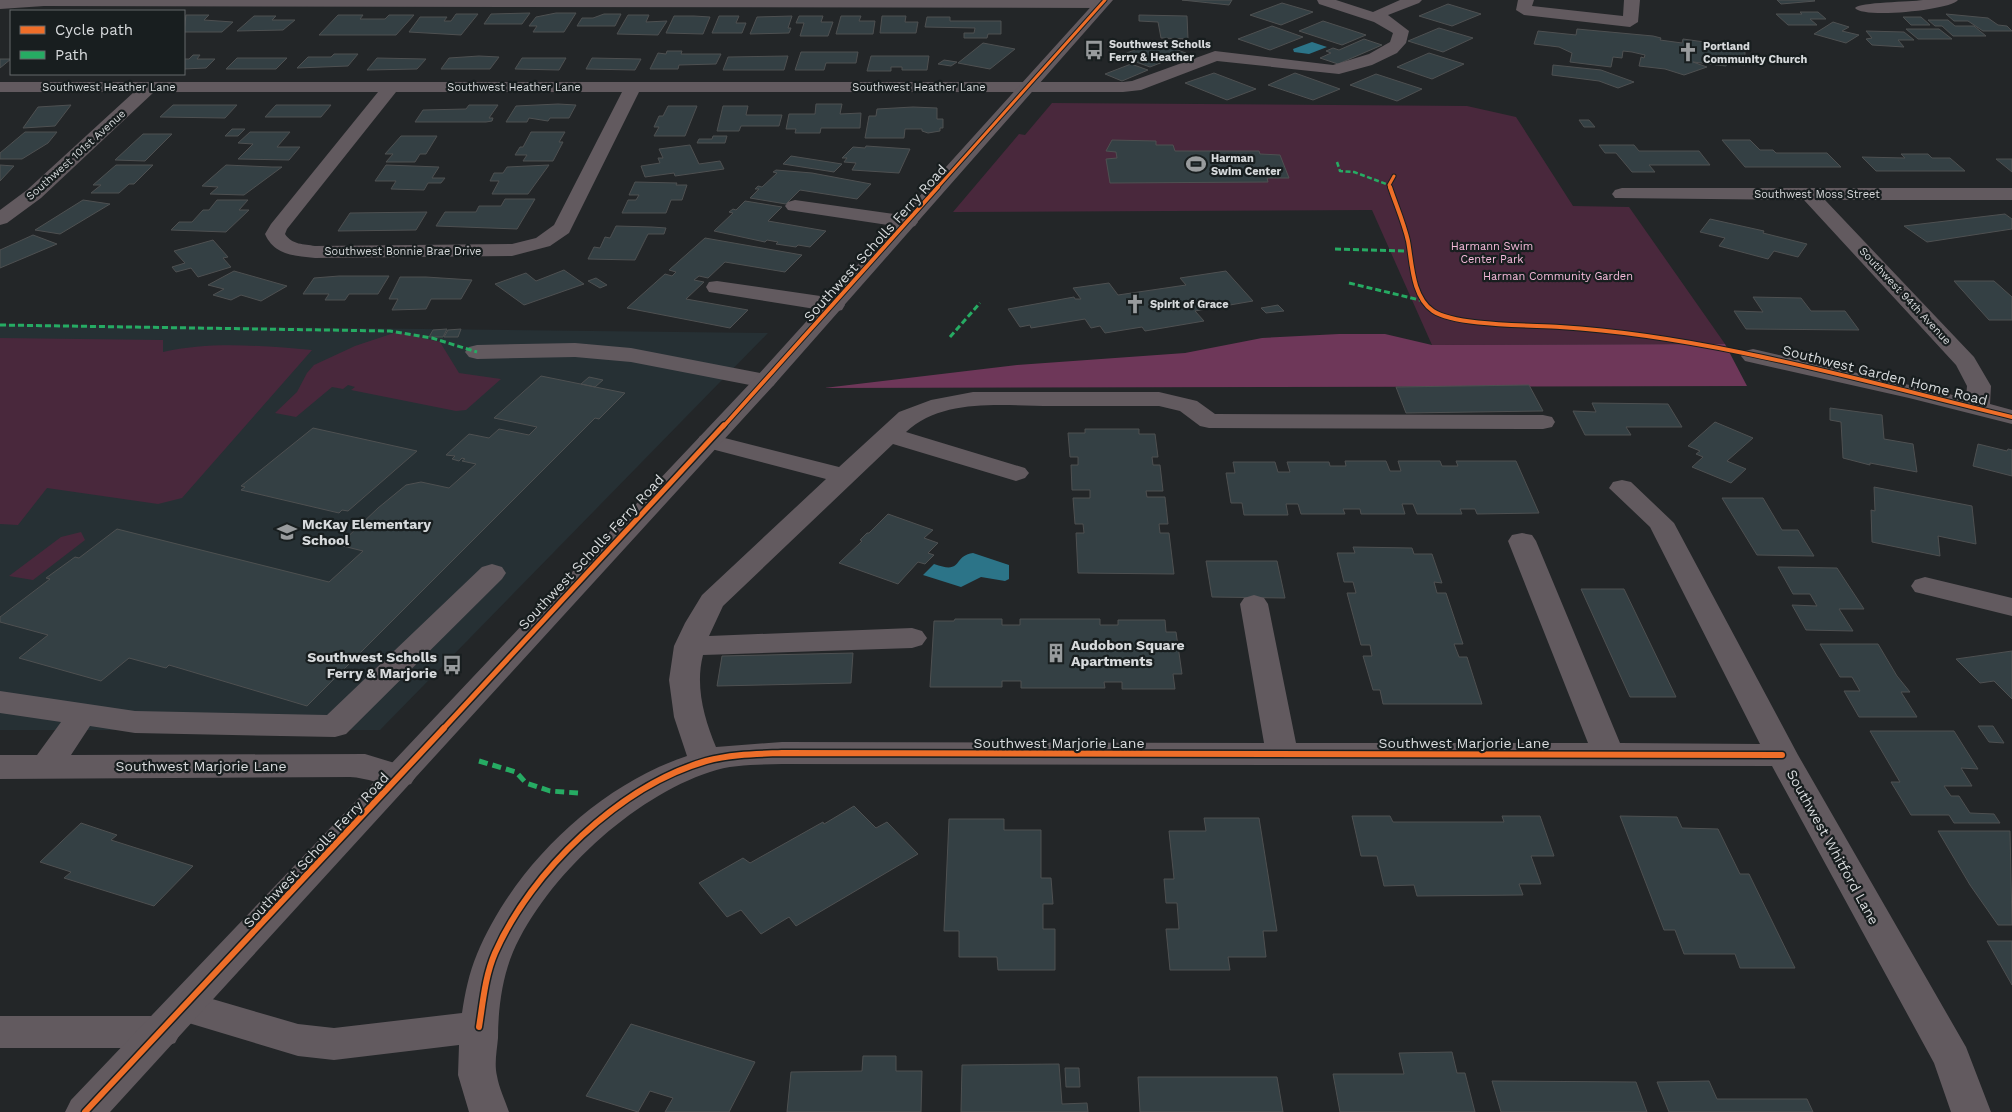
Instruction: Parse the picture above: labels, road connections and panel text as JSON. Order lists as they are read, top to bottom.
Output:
{
  "streets": {
    "street": [
      "Southwest Heather Lane",
      "Southwest 101st Avenue",
      "Southwest Moss Street",
      "Southwest Scholls Ferry Road",
      "Southwest Bonnie Brae Drive",
      "Southwest 94th Avenue",
      "Southwest Garden Home Road",
      "Southwest Marjorie Lane",
      "Southwest Whitford Lane"
    ]
  },
  "crossings": [
    ["Southwest Heather Lane", "Southwest 101st Avenue"],
    ["Southwest Heather Lane", "Southwest Scholls Ferry Road"],
    ["Southwest Heather Lane", "Southwest Bonnie Brae Drive"],
    ["Southwest Moss Street", "Southwest 94th Avenue"],
    ["Southwest Scholls Ferry Road", "Southwest Marjorie Lane"],
    ["Southwest 94th Avenue", "Southwest Garden Home Road"],
    ["Southwest Marjorie Lane", "Southwest Whitford Lane"]
  ],
  "parks": ["Harmann Swim Center Park", "Harman Community Garden"],
  "places": {
    "bus stop": ["Southwest Scholls Ferry & Heather", "Southwest Scholls Ferry & Marjorie"],
    "church": ["Portland Community Church", "Spirit of Grace"],
    "sports": ["Harman Swim Center"],
    "school or university": ["McKay Elementary School"],
    "building": ["Audobon Square Apartments"]
  },
  "legend": ["Cycle path", "Path"]
}
